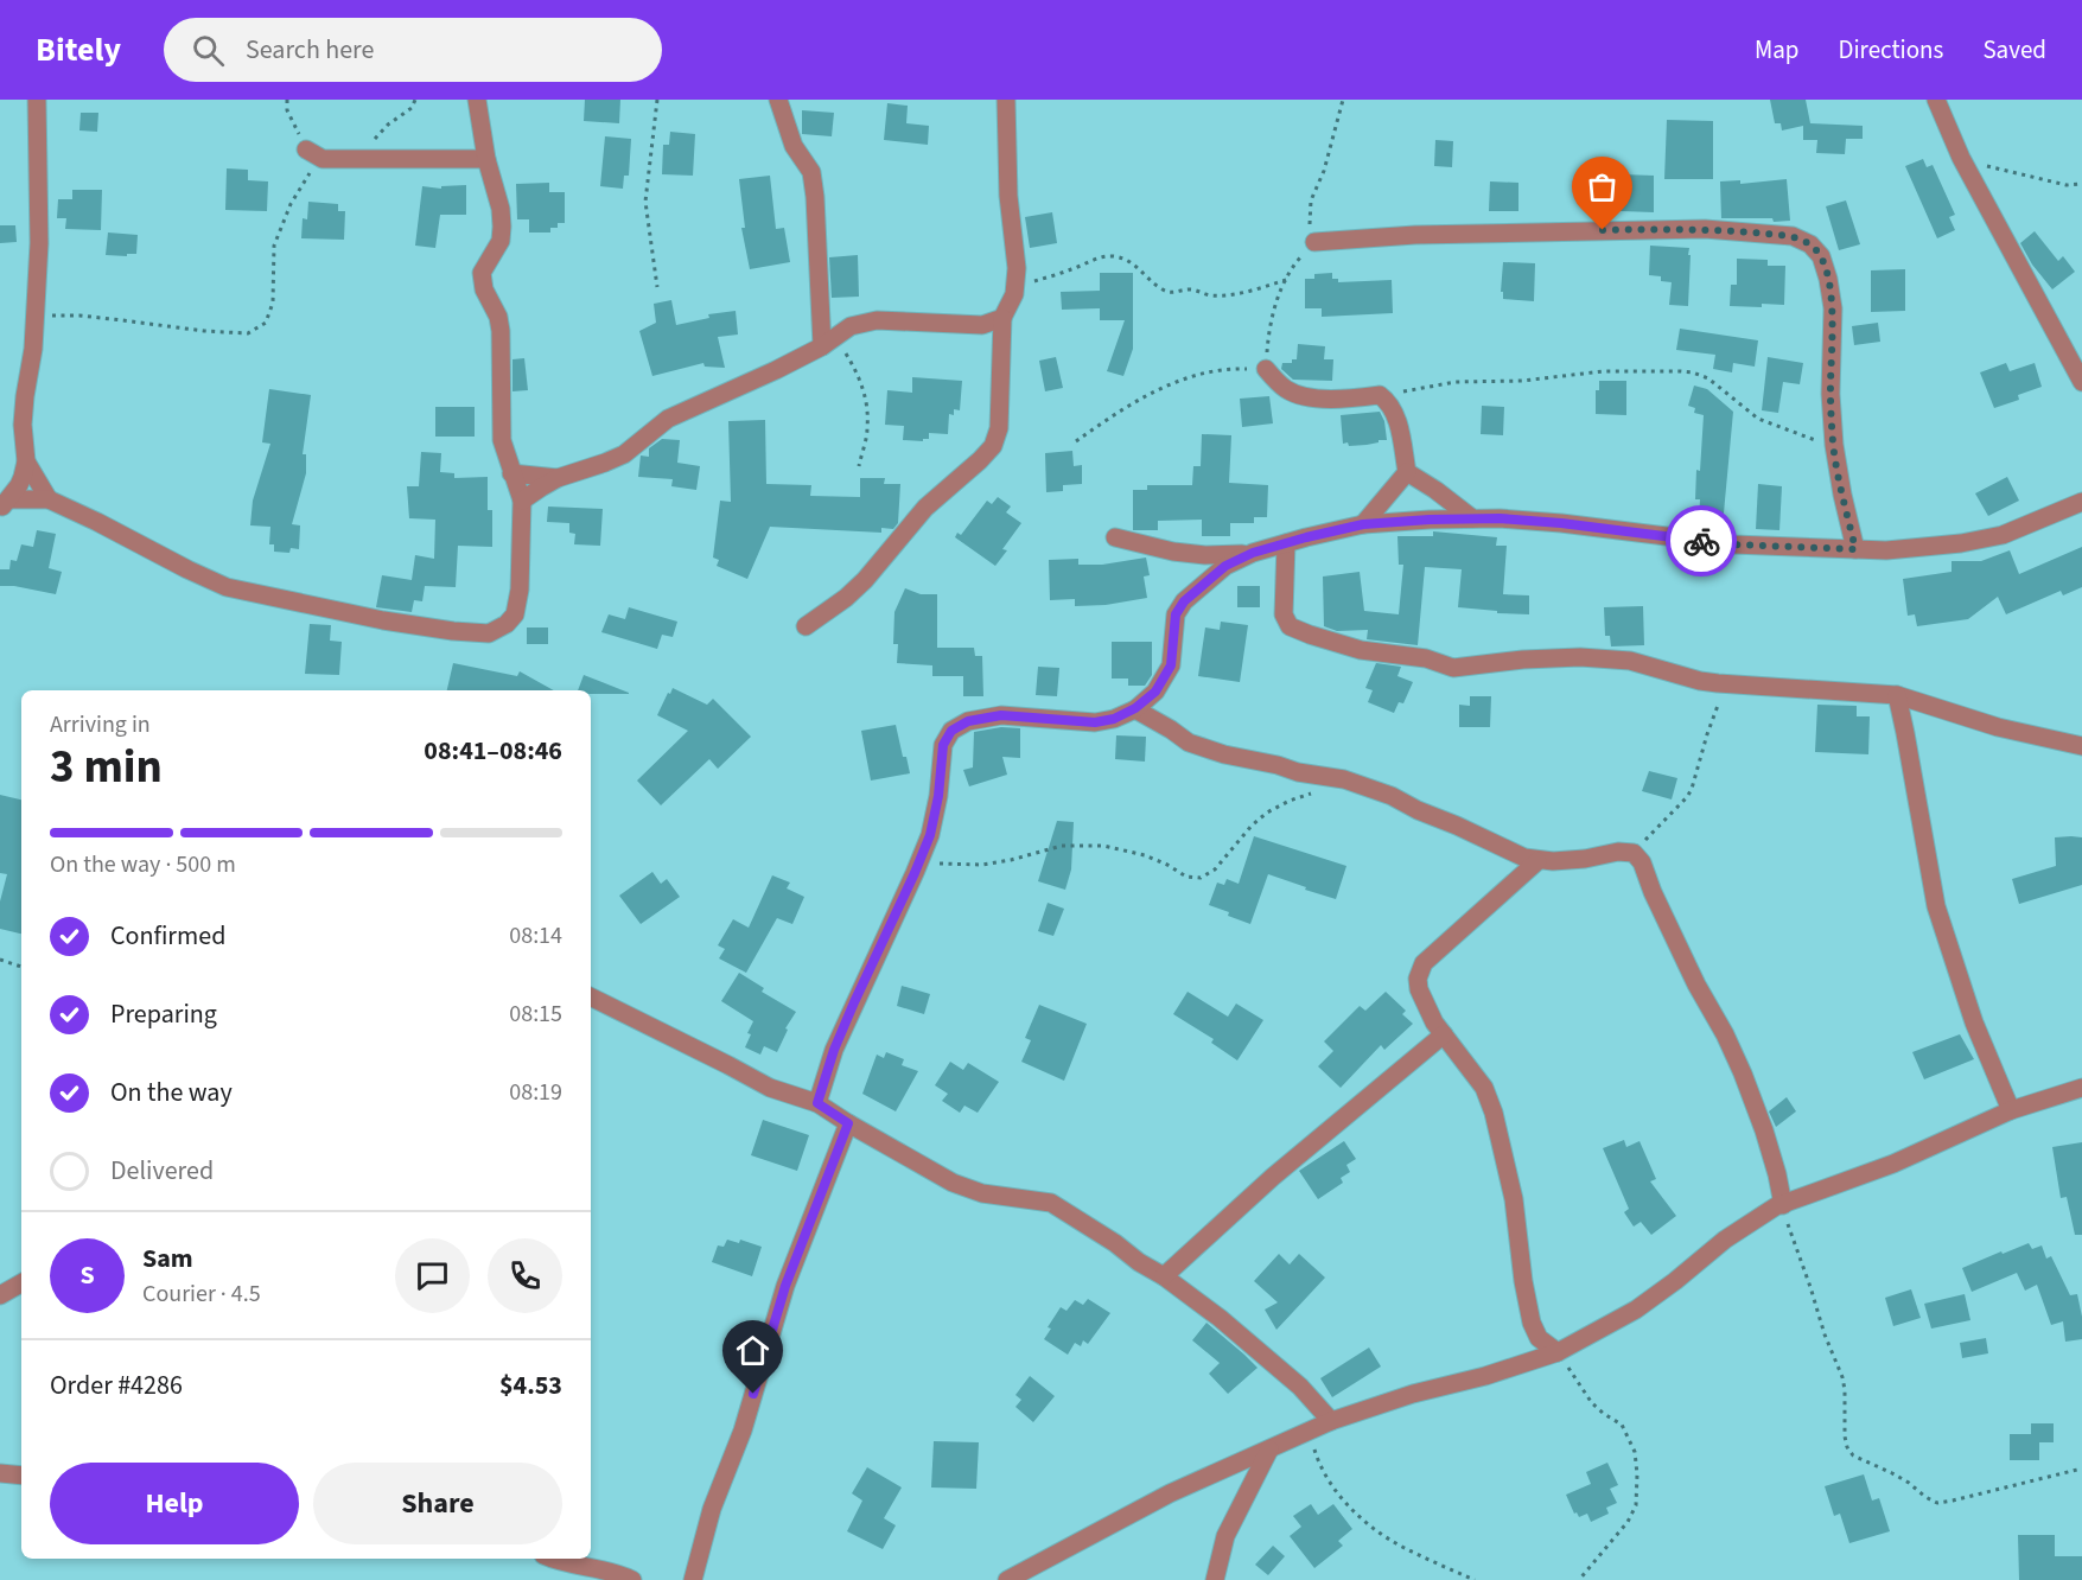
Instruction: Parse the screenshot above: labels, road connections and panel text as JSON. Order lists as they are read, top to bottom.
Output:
{
  "page": {
    "header": "Bitely",
    "search": "Search here",
    "nav": ["Map", "Directions", "Saved"],
    "heading": ["3 min", "Arriving in", "08:41–08:46"],
    "panel": [
      "Sam",
      "Courier · 4.5",
      "Order #4286",
      "$4.53"
    ],
    "bar": "On the way · 500 m",
    "list": [
      ["Confirmed", "08:14"],
      ["Preparing", "08:15"],
      ["On the way", "08:19"],
      "Delivered"
    ],
    "round": "S",
    "buttons": ["Help", "Share"]
  }
}
